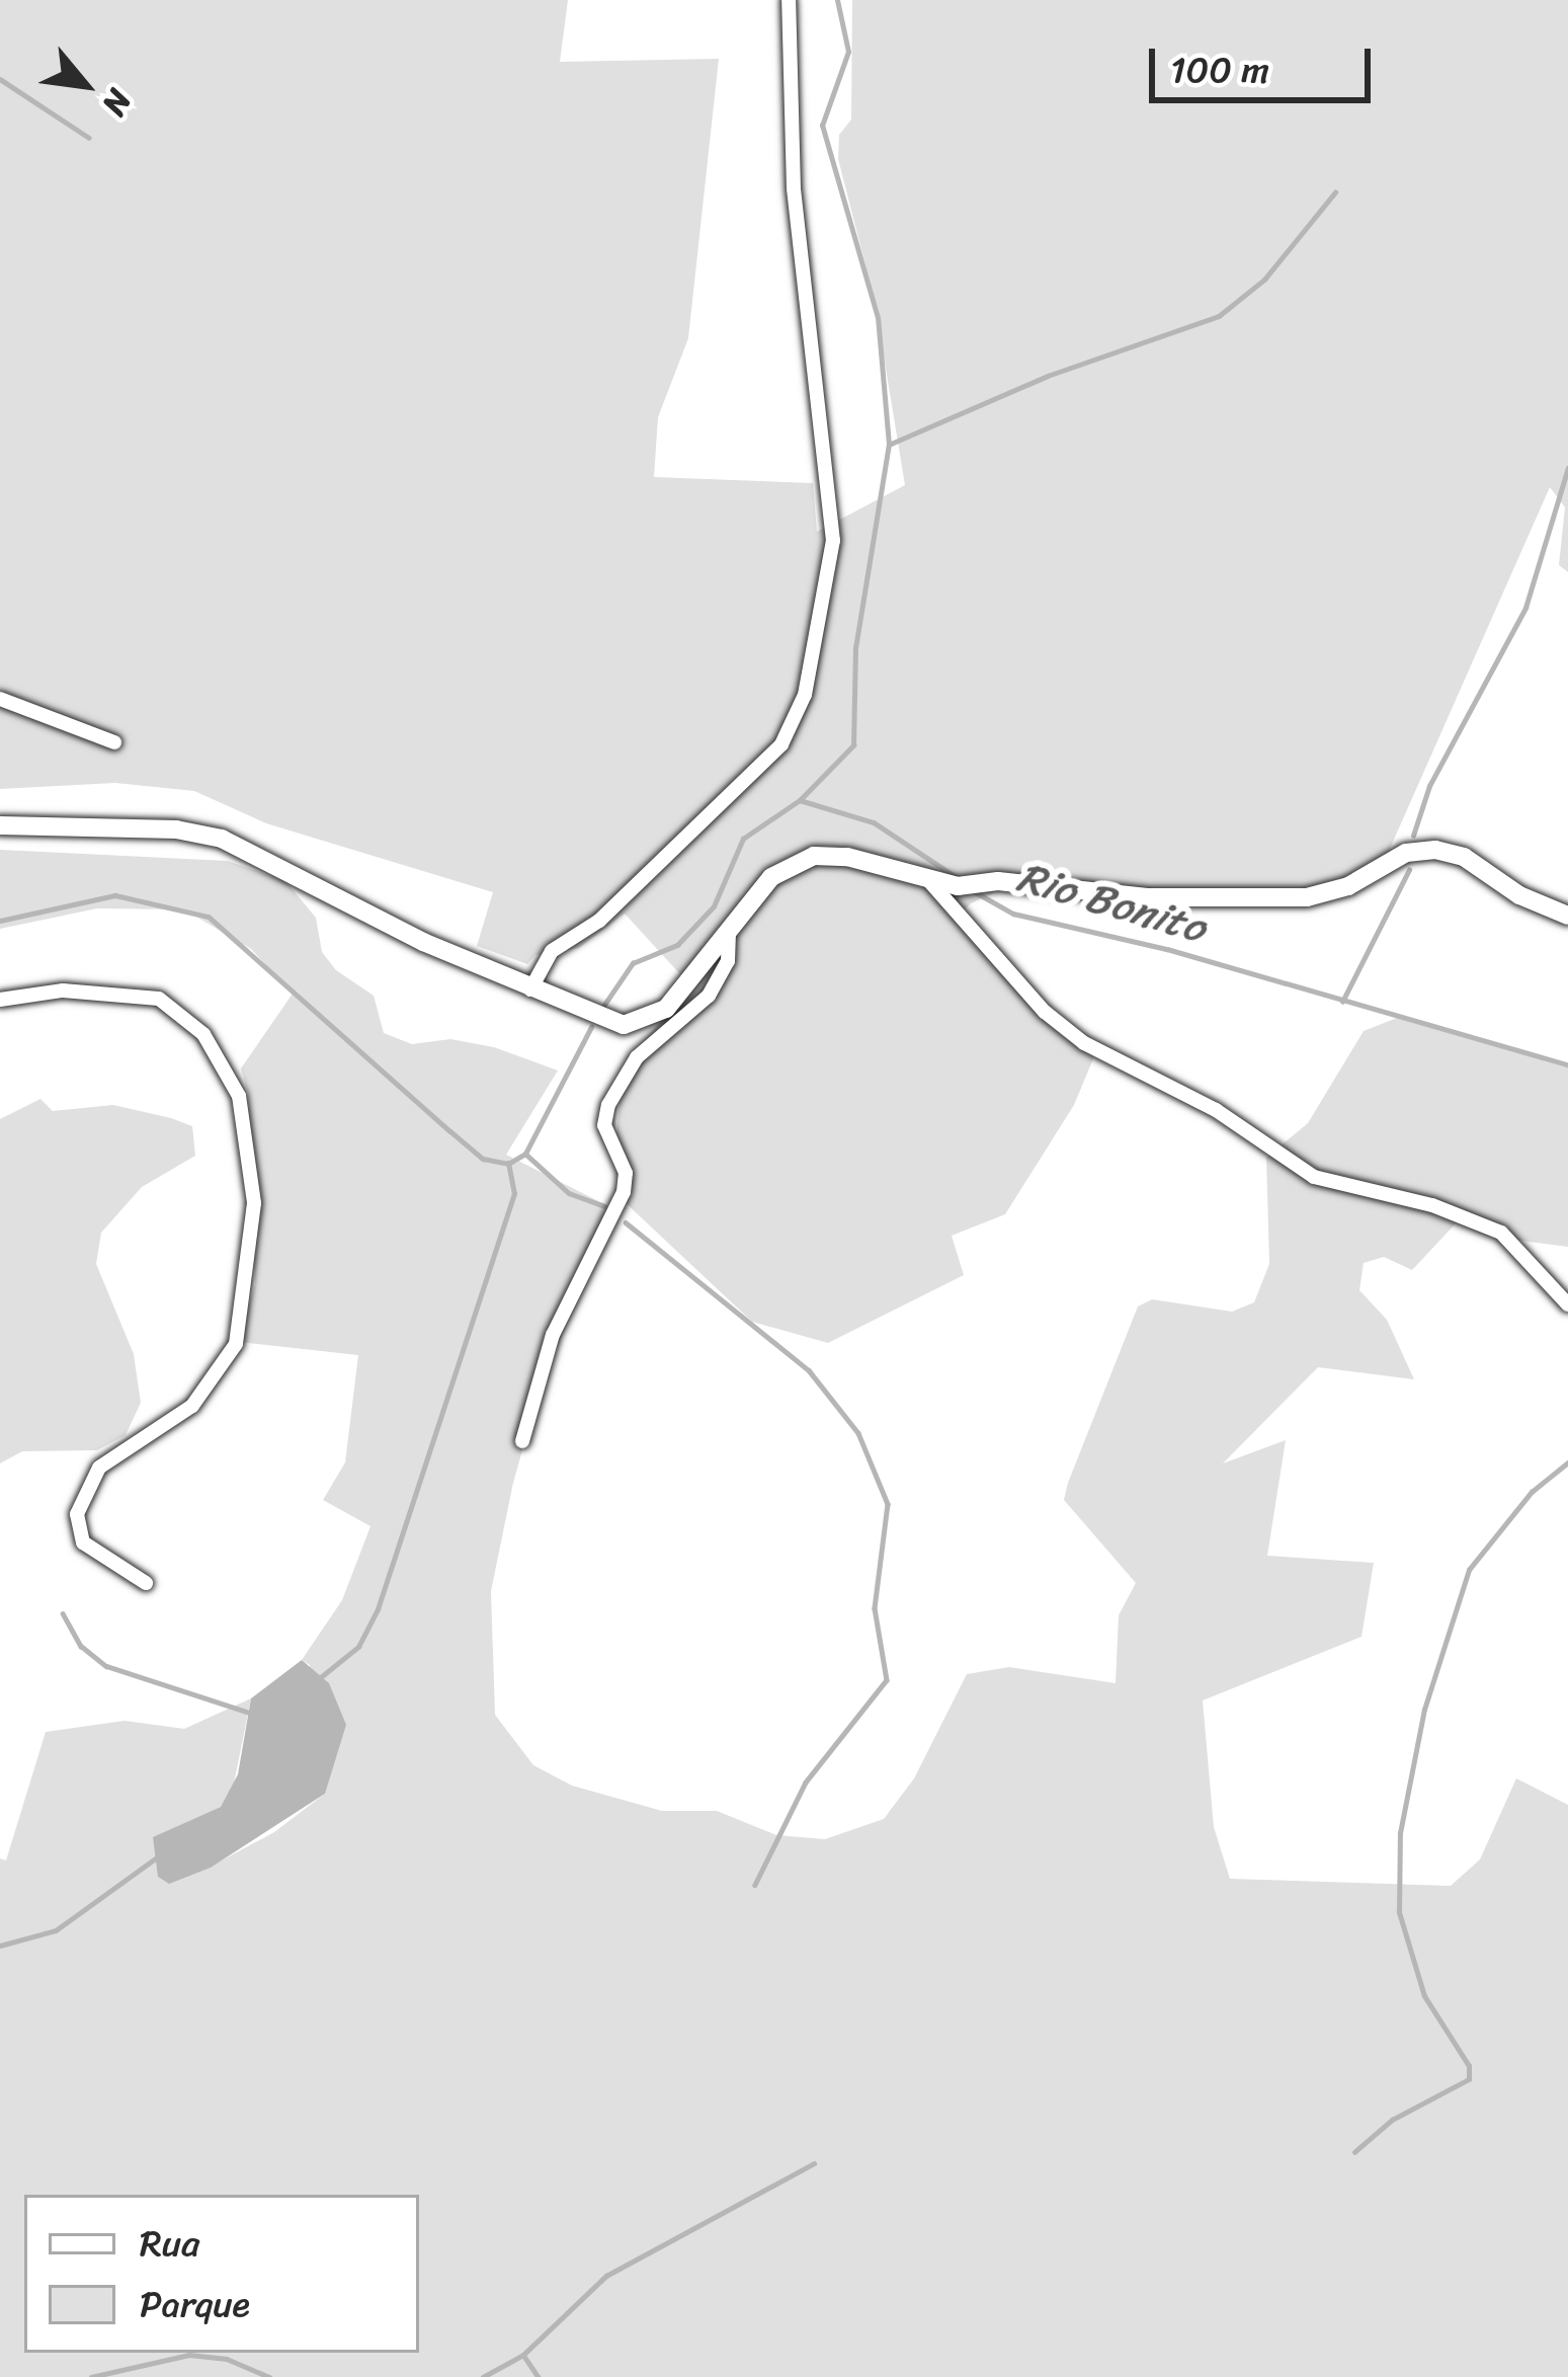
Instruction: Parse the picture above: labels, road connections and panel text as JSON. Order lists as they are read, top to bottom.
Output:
{
  "water": ["Rio Bonito"],
  "legend": ["Rua", "Parque"],
  "scale_bar": "100 m",
  "north": "bottom right"
}
